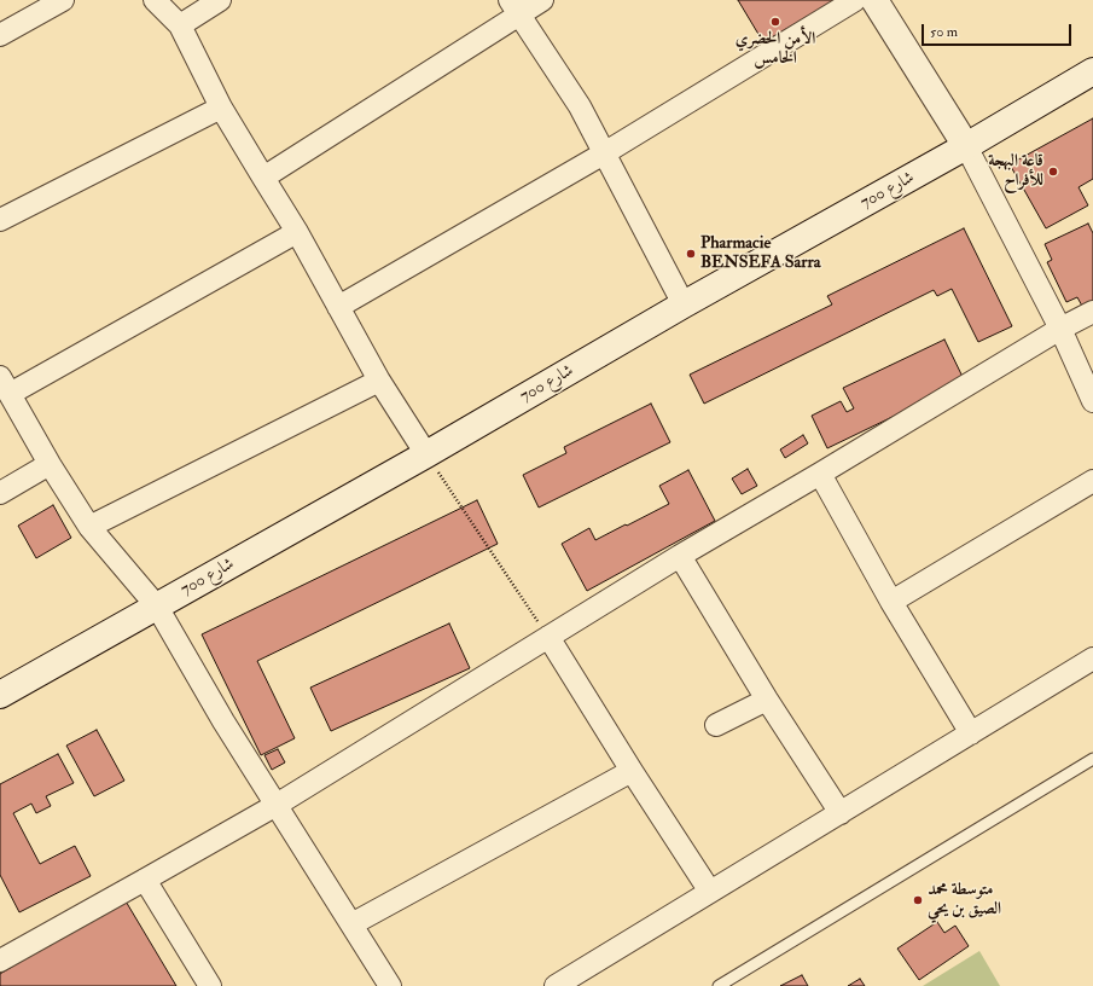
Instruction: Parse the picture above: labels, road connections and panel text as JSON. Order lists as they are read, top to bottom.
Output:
{
  "streets": {
    "main road": ["شارع 700"]
  },
  "places": [
    "الأمن الحضري الخامس",
    "قاعة البهجة للأفراح",
    "Pharmacie BENSEFA Sarra",
    "متوسطة محمد الصيق بن يحي"
  ],
  "scale_bar": "50 m"
}
